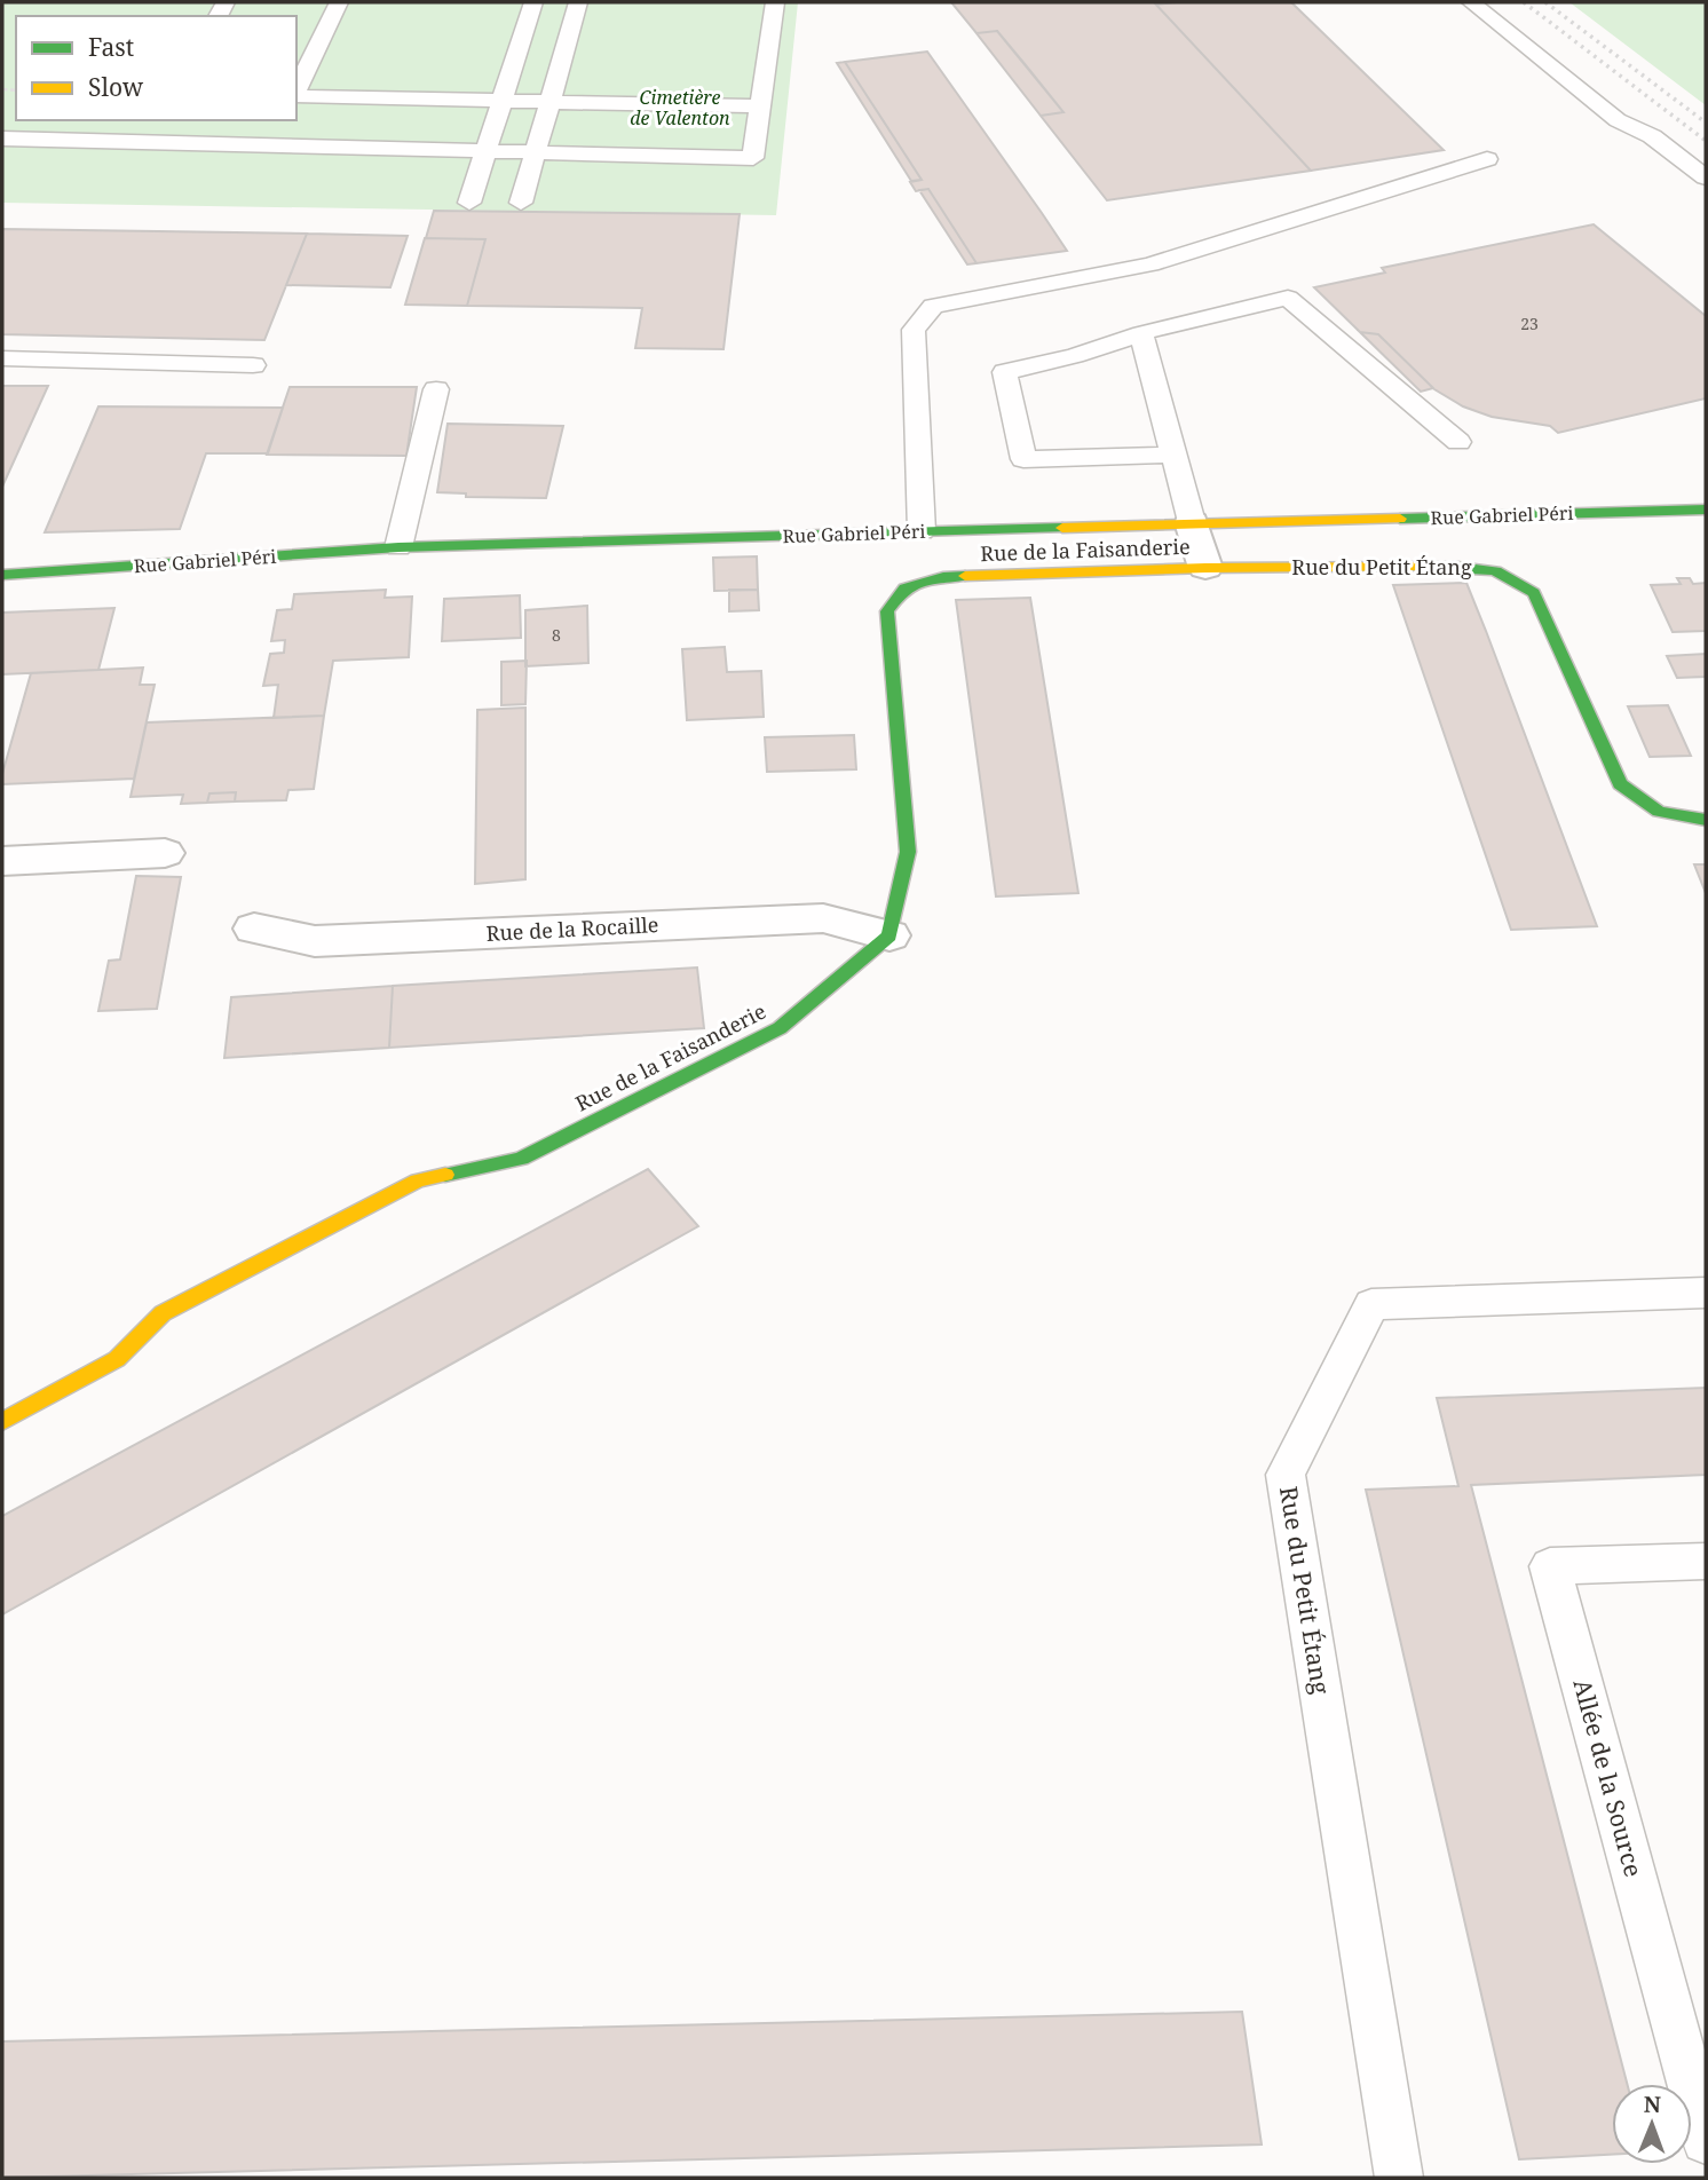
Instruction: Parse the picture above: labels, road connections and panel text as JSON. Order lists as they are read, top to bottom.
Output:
{
  "streets": {
    "street": [
      "Rue Gabriel Péri",
      "Rue de la Faisanderie",
      "Rue du Petit Étang",
      "Rue de la Rocaille"
    ],
    "lane": ["Allée de la Source"]
  },
  "crossings": [
    ["Rue de la Faisanderie", "Rue du Petit Étang"],
    ["Rue de la Faisanderie", "Rue de la Rocaille"]
  ],
  "parks": ["Cimetière de Valenton"],
  "house_numbers": ["23", "8"],
  "legend": ["Fast", "Slow"],
  "north": "top"
}
